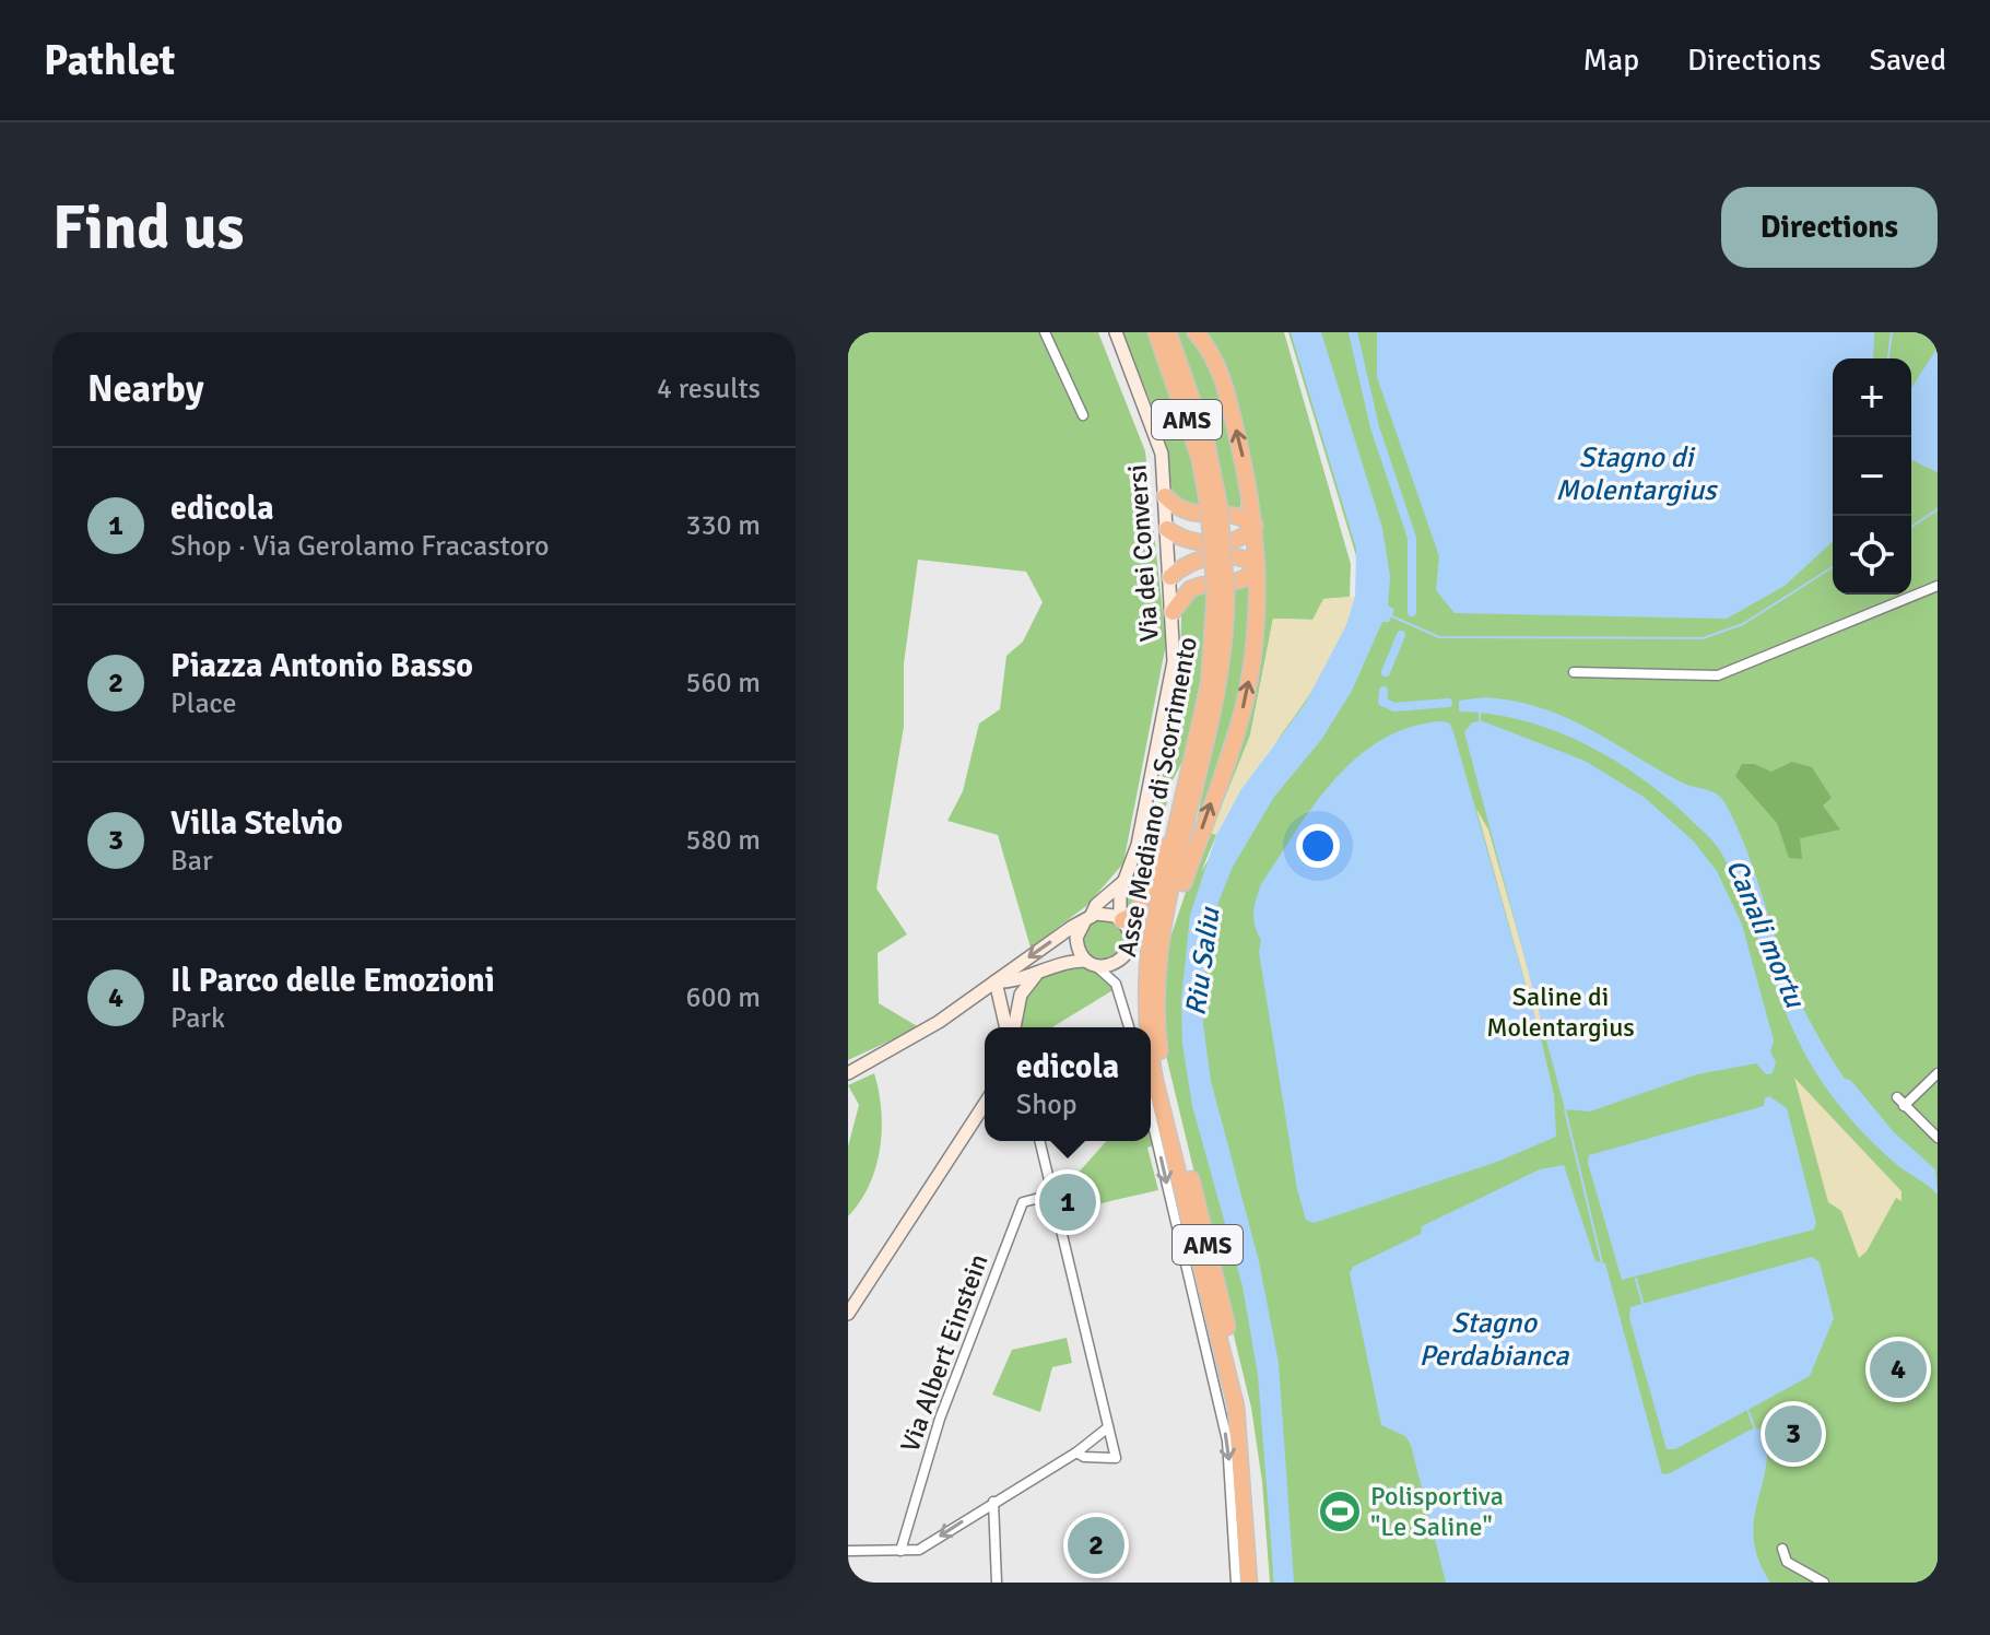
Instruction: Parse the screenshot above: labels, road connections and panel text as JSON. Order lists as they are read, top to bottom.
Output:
{
  "streets": {
    "highway": ["AMS", "Asse Mediano di Scorrimento"],
    "street": ["Via dei Conversi", "Via Albert Einstein"]
  },
  "water": [
    "Stagno di Molentargius",
    "Canali mortu",
    "Riu Saliu",
    "Stagno Perdabianca"
  ],
  "parks": ["Saline di Molentargius"],
  "places": {
    "sports": ["Polisportiva \"Le Saline\""]
  },
  "page": {
    "header": "Pathlet",
    "nav": ["Map", "Directions", "Saved"],
    "buttons": "Directions",
    "title": "Find us",
    "heading": ["Nearby", "4 results"],
    "map_buttons": ["+", "−"],
    "list": [
      {
        "mark": "1",
        "name": "edicola",
        "note": "Shop · Via Gerolamo Fracastoro",
        "value": "330 m"
      },
      {
        "mark": "2",
        "name": "Piazza Antonio Basso",
        "note": "Place",
        "value": "560 m"
      },
      {
        "mark": "3",
        "name": "Villa Stelvio",
        "note": "Bar",
        "value": "580 m"
      },
      {
        "mark": "4",
        "name": "Il Parco delle Emozioni",
        "note": "Park",
        "value": "600 m"
      }
    ],
    "popup": ["edicola", "Shop"],
    "pins": [
      "1",
      "4",
      "3",
      "2"
    ]
  }
}
